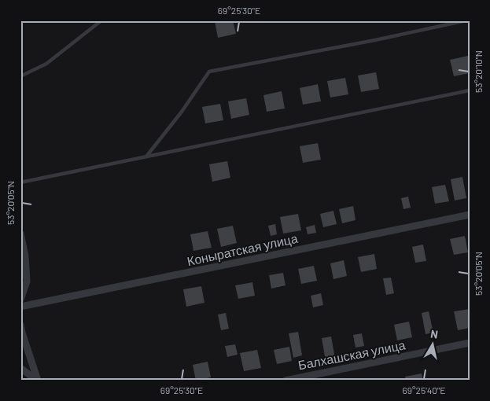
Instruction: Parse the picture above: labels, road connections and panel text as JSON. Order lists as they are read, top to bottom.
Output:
{
  "streets": {
    "street": ["Коныратская улица", "Балхашская улица"]
  },
  "north": "top",
  "coordinates": [
    "69°25'30\"E",
    "53°20'10\"N",
    "53°20'05\"N",
    "69°25'40\"E"
  ]
}
